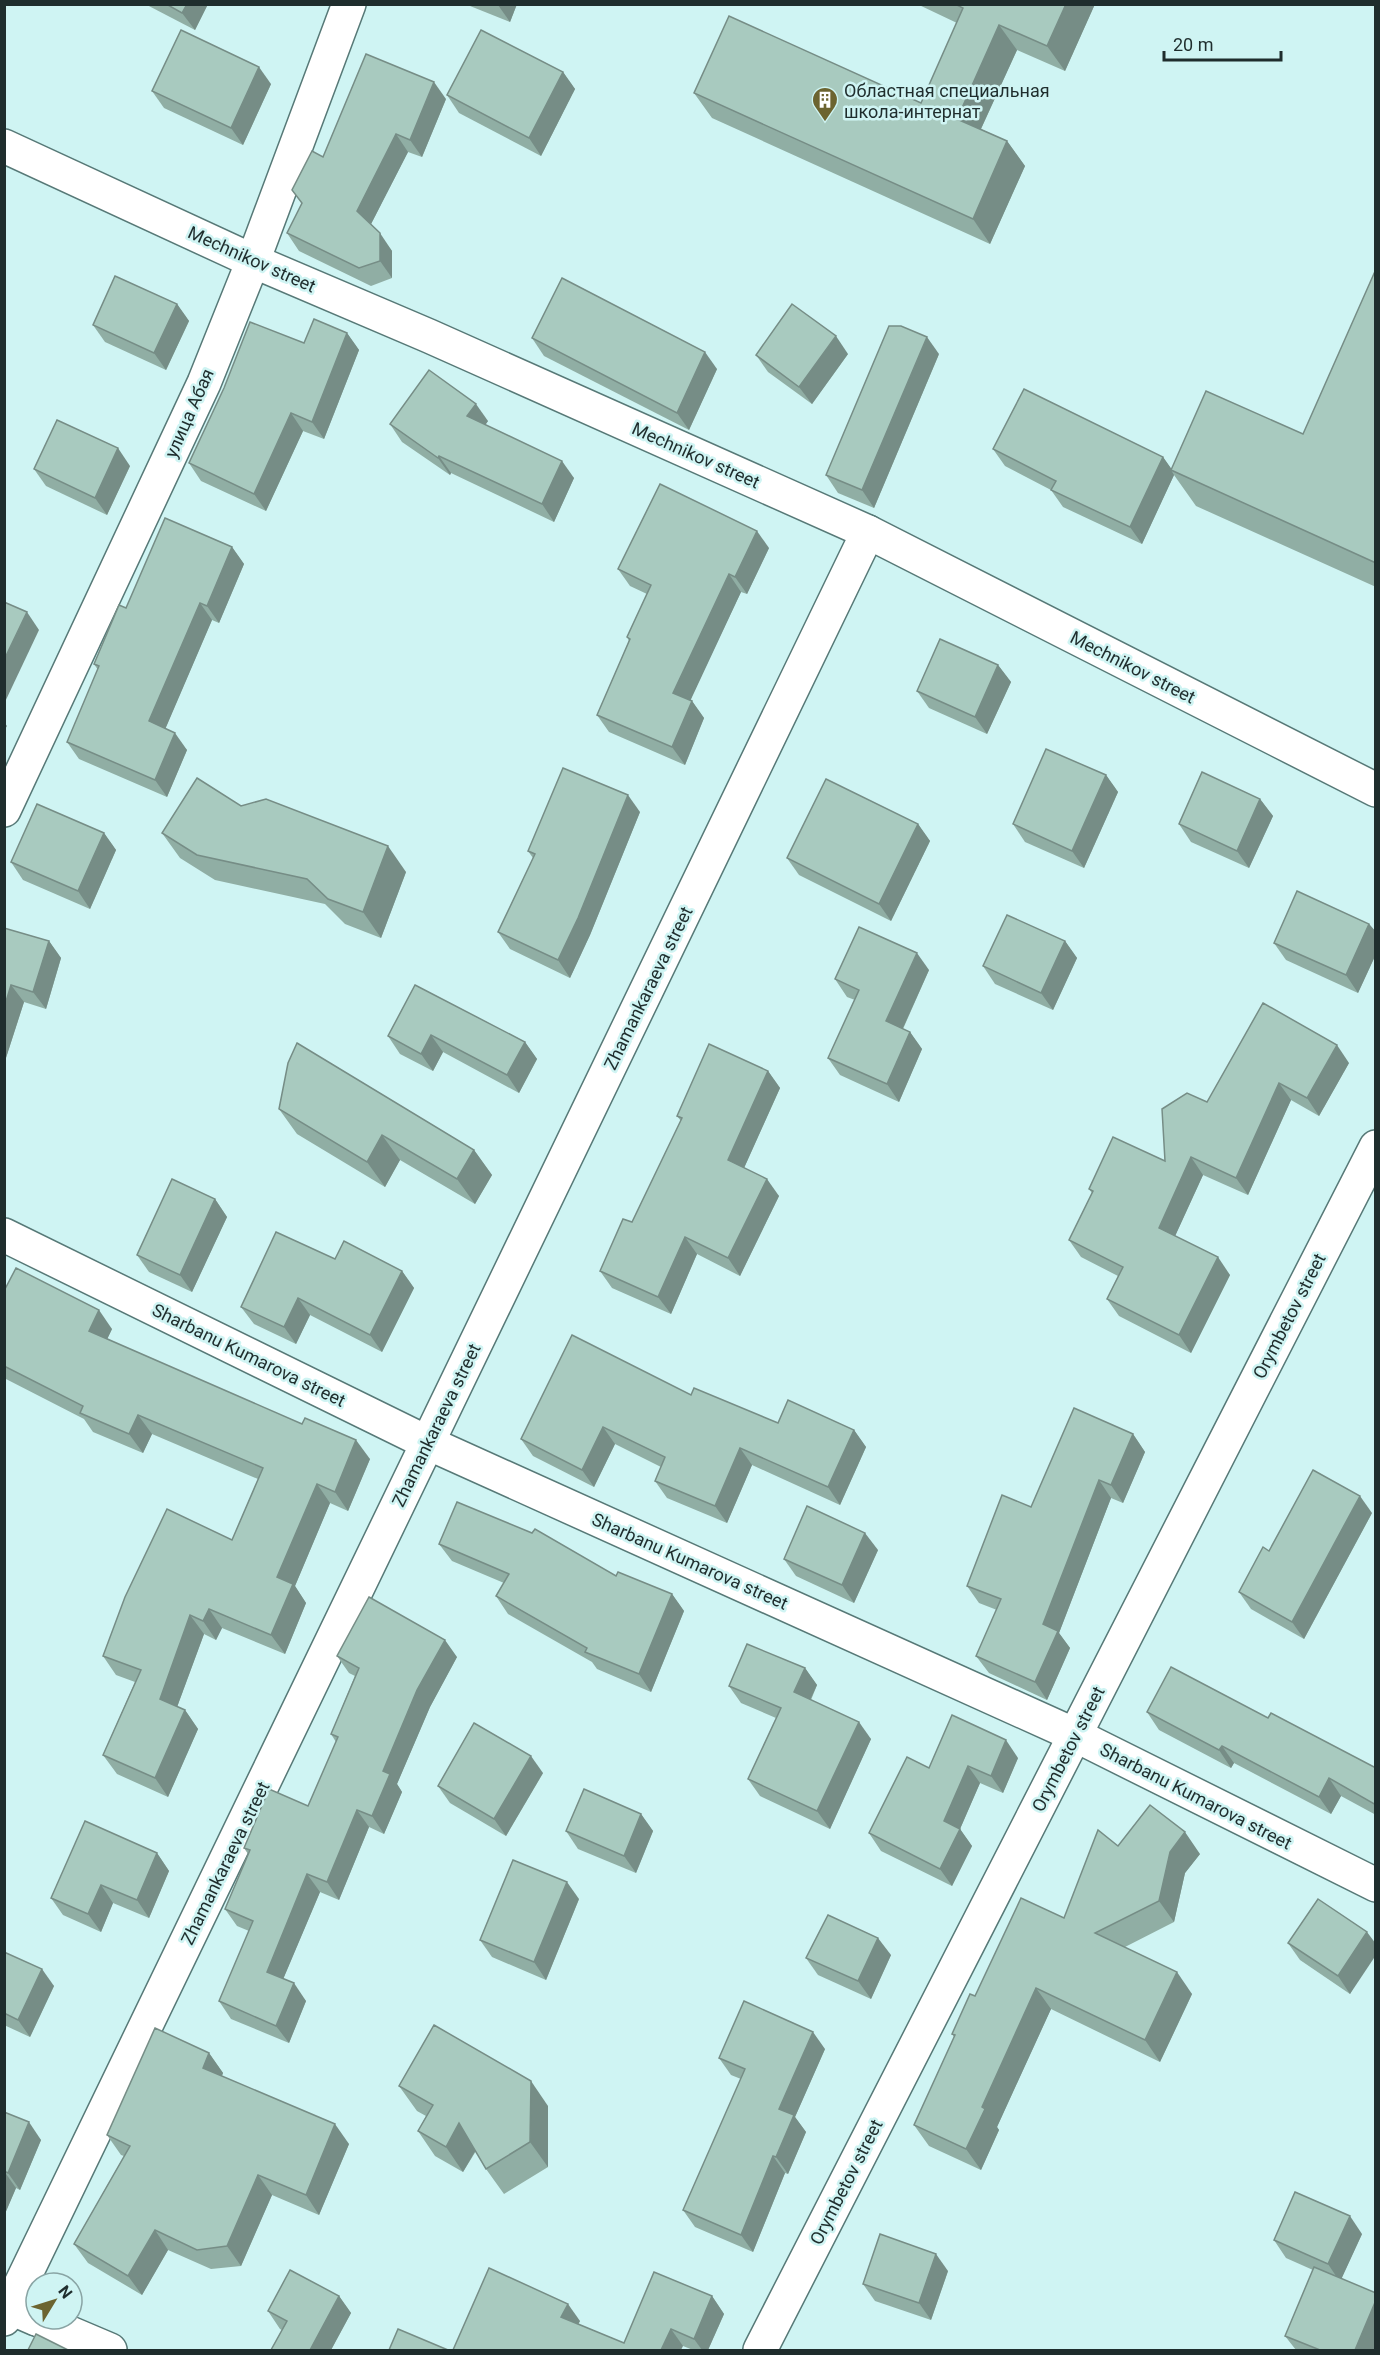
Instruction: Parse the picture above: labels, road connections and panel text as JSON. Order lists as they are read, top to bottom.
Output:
{
  "streets": {
    "street": [
      "Mechnikov street",
      "улица Абая",
      "Zhamankaraeva street",
      "Orymbetov street",
      "Sharbanu Kumarova street"
    ]
  },
  "crossings": [
    ["Mechnikov street", "улица Абая"],
    ["Mechnikov street", "Zhamankaraeva street"],
    ["Zhamankaraeva street", "Sharbanu Kumarova street"],
    ["Orymbetov street", "Sharbanu Kumarova street"]
  ],
  "places": {
    "building": ["Областная специальная школа-интернат"]
  },
  "scale_bar": "20 m",
  "north": "top right"
}
